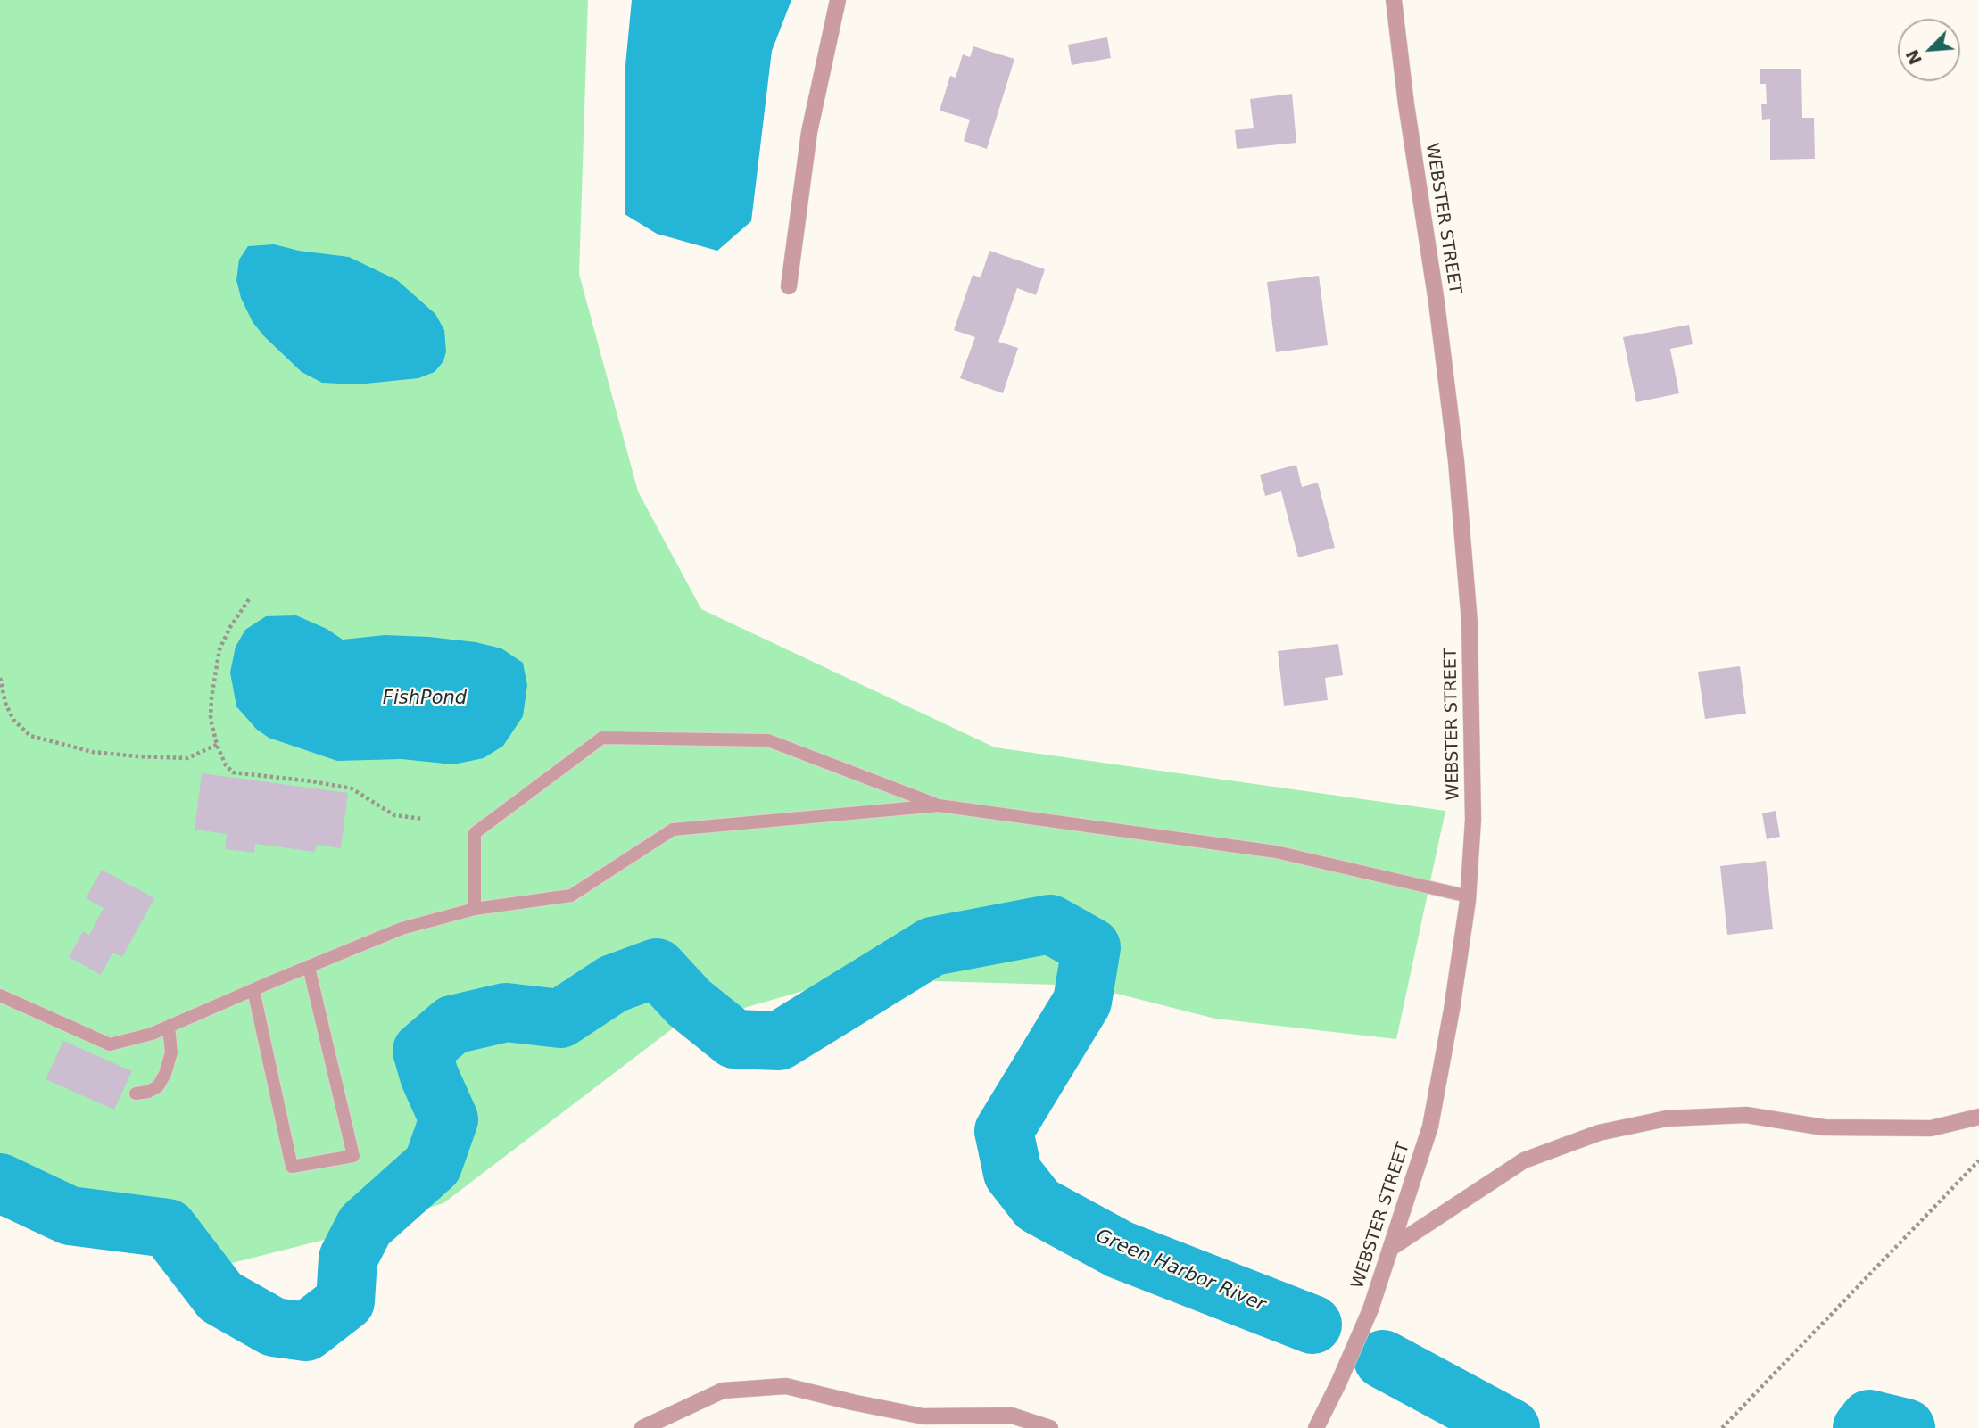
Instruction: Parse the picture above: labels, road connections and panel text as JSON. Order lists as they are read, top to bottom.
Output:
{
  "streets": {
    "street": ["WEBSTER STREET"]
  },
  "water": ["FishPond", "Green Harbor River"],
  "north": "bottom left"
}
